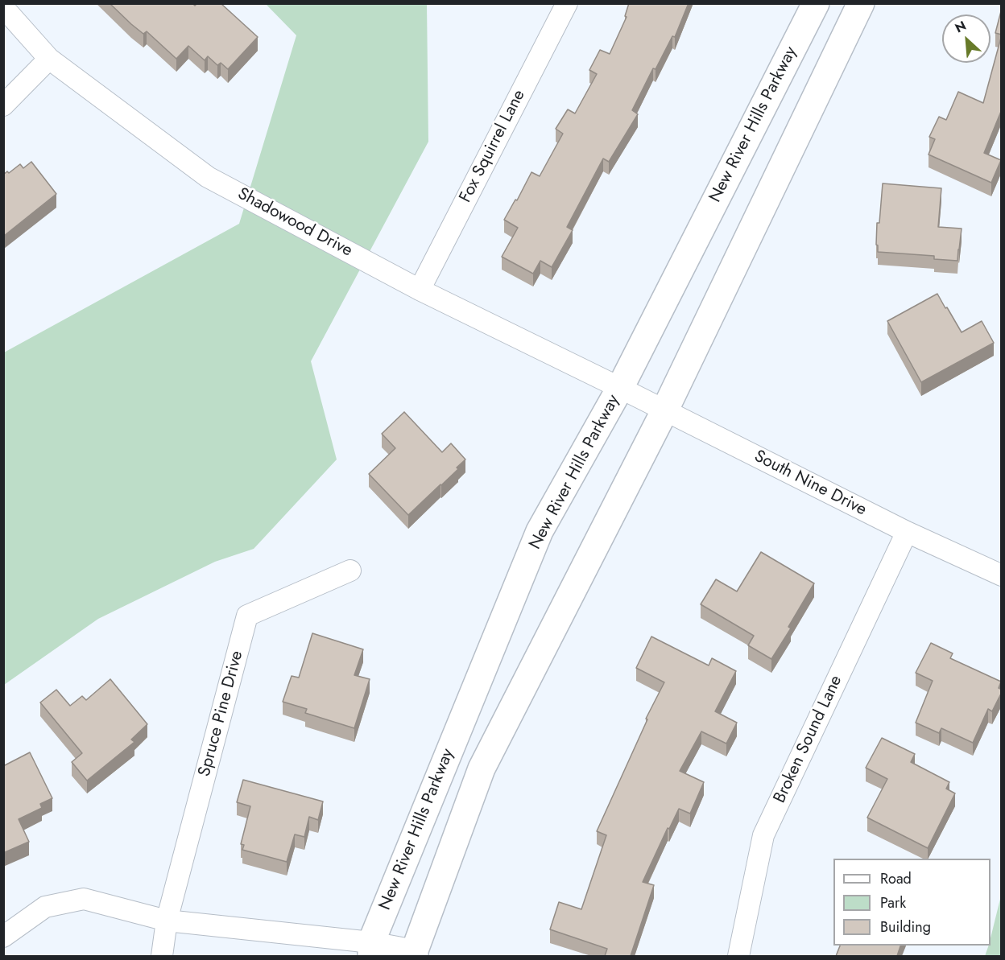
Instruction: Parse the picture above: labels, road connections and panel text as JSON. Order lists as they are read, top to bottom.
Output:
{
  "streets": {
    "street": [
      "New River Hills Parkway",
      "Fox Squirrel Lane",
      "Shadowood Drive",
      "South Nine Drive",
      "Spruce Pine Drive",
      "Broken Sound Lane"
    ]
  },
  "crossings": [
    ["New River Hills Parkway", "Shadowood Drive"],
    ["New River Hills Parkway", "South Nine Drive"],
    ["Fox Squirrel Lane", "Shadowood Drive"],
    ["Shadowood Drive", "South Nine Drive"],
    ["South Nine Drive", "Broken Sound Lane"]
  ],
  "legend": ["Road", "Park", "Building"],
  "north": "top left"
}
